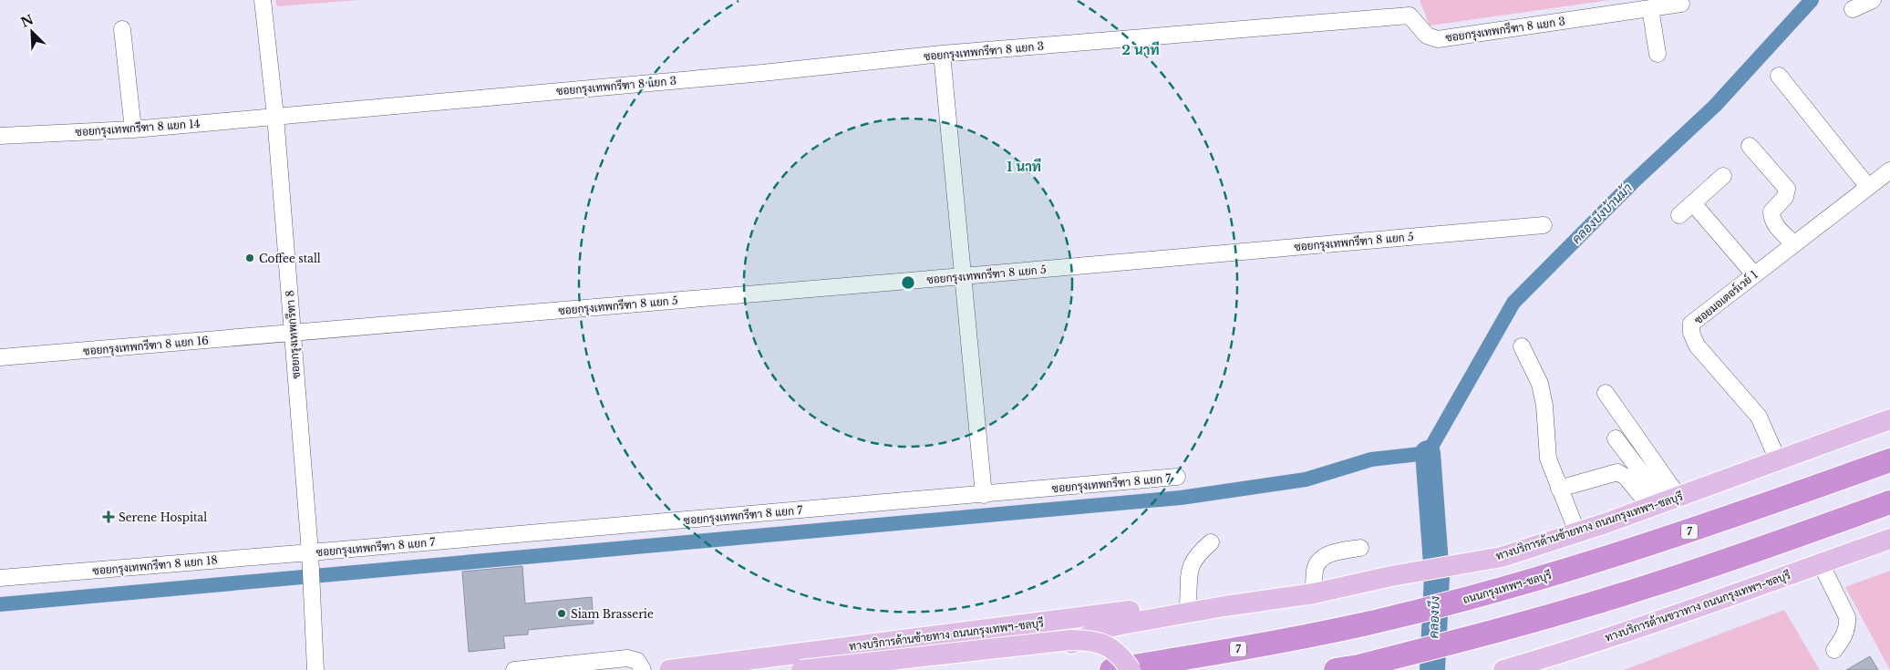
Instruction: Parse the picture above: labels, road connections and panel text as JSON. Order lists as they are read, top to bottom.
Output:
{
  "streets": {
    "highway": ["7", "ถนนกรุงเทพฯ-ชลบุรี"],
    "main road": ["ทางบริการด้านซ้ายทาง ถนนกรุงเทพฯ-ชลบุรี", "ทางบริการด้านขวาทาง ถนนกรุงเทพฯ-ชลบุรี"],
    "street": [
      "ซอยกรุงเทพกรีฑา 8 แยก 3",
      "ซอยกรุงเทพกรีฑา 8 แยก 14",
      "ซอยกรุงเทพกรีฑา 8 แยก 5",
      "ซอยมอเตอร์เวย์ 1",
      "ซอยกรุงเทพกรีฑา 8",
      "ซอยกรุงเทพกรีฑา 8 แยก 16",
      "ซอยกรุงเทพกรีฑา 8 แยก 7",
      "ซอยกรุงเทพกรีฑา 8 แยก 18"
    ]
  },
  "crossings": [
    ["ซอยกรุงเทพกรีฑา 8 แยก 3", "ซอยกรุงเทพกรีฑา 8 แยก 14"],
    ["ซอยกรุงเทพกรีฑา 8 แยก 3", "ซอยกรุงเทพกรีฑา 8"],
    ["ซอยกรุงเทพกรีฑา 8 แยก 14", "ซอยกรุงเทพกรีฑา 8"],
    ["ซอยกรุงเทพกรีฑา 8 แยก 5", "ซอยกรุงเทพกรีฑา 8"],
    ["ซอยกรุงเทพกรีฑา 8 แยก 5", "ซอยกรุงเทพกรีฑา 8 แยก 16"],
    ["ซอยมอเตอร์เวย์ 1", "ทางบริการด้านซ้ายทาง ถนนกรุงเทพฯ-ชลบุรี"],
    ["ซอยกรุงเทพกรีฑา 8", "ซอยกรุงเทพกรีฑา 8 แยก 16"],
    ["ซอยกรุงเทพกรีฑา 8", "ซอยกรุงเทพกรีฑา 8 แยก 7"],
    ["ซอยกรุงเทพกรีฑา 8", "ซอยกรุงเทพกรีฑา 8 แยก 18"],
    ["ซอยกรุงเทพกรีฑา 8 แยก 7", "ซอยกรุงเทพกรีฑา 8 แยก 18"]
  ],
  "water": ["คลองบึงบ้านม้า", "คลองบึง"],
  "places": {
    "other": ["Coffee stall", "Siam Brasserie"],
    "health": ["Serene Hospital"]
  },
  "north": "top left",
  "rings": ["2 นาที", "1 นาที"]
}
